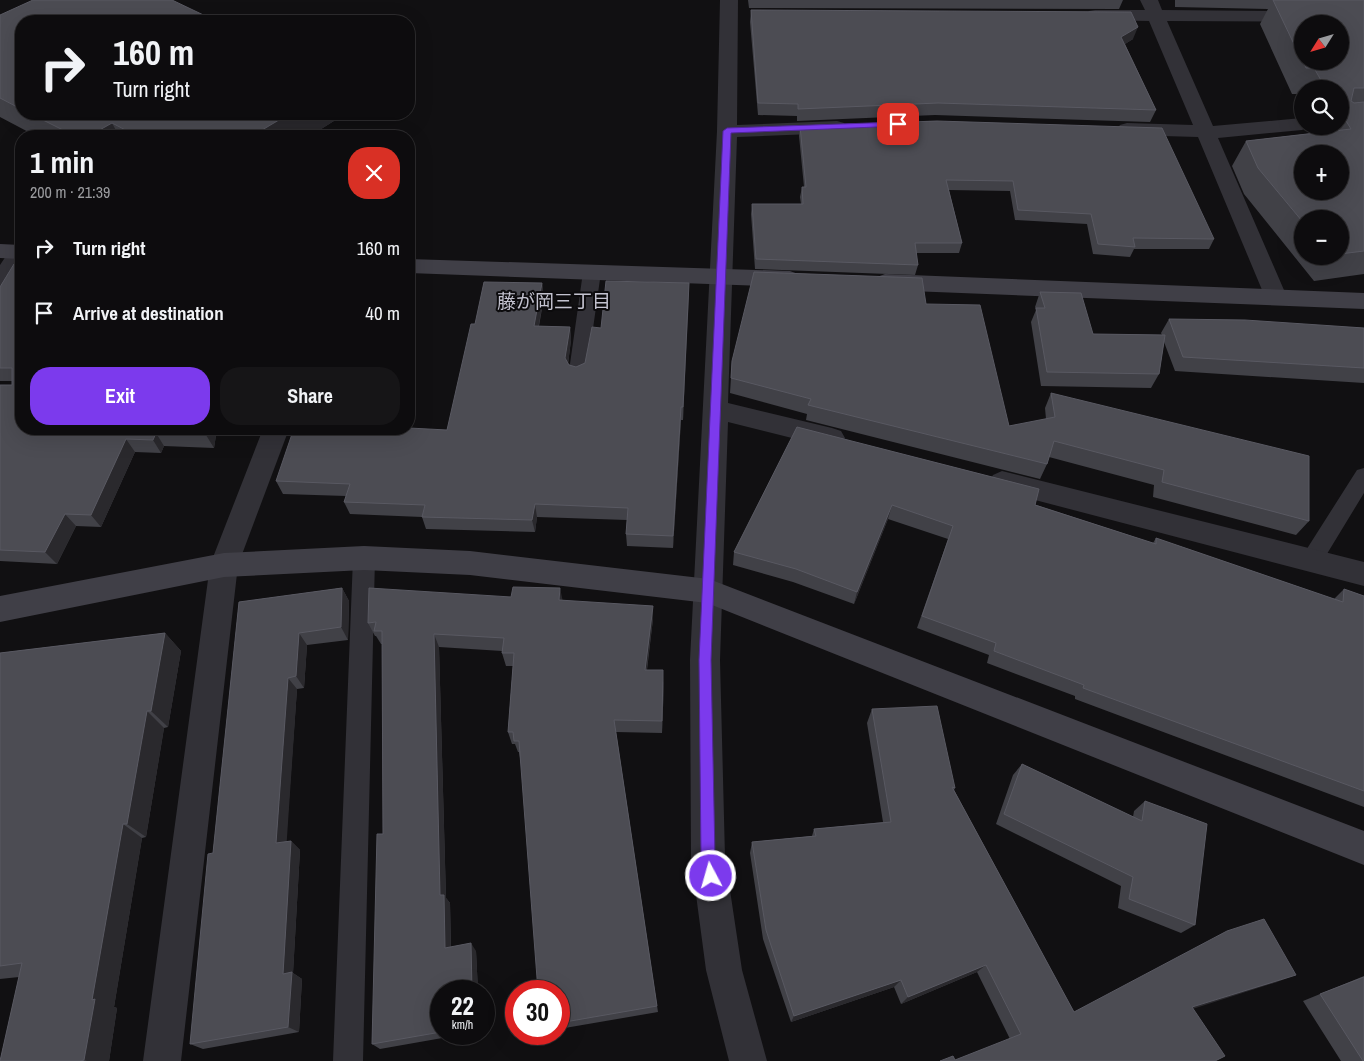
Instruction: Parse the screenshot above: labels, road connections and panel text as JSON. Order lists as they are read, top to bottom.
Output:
{
  "districts": ["藤が岡三丁目"],
  "north": "bottom left",
  "page": {
    "map_buttons": ["+", "−"],
    "turn": ["160 m", "Turn right"],
    "heading": ["1 min", "200 m · 21:39"],
    "list": [
      {
        "name": "Turn right",
        "value": "160 m"
      },
      {
        "name": "Arrive at destination",
        "value": "40 m"
      }
    ],
    "buttons": ["Exit", "Share"],
    "speed": "22 km/h",
    "limit": "30"
  }
}
